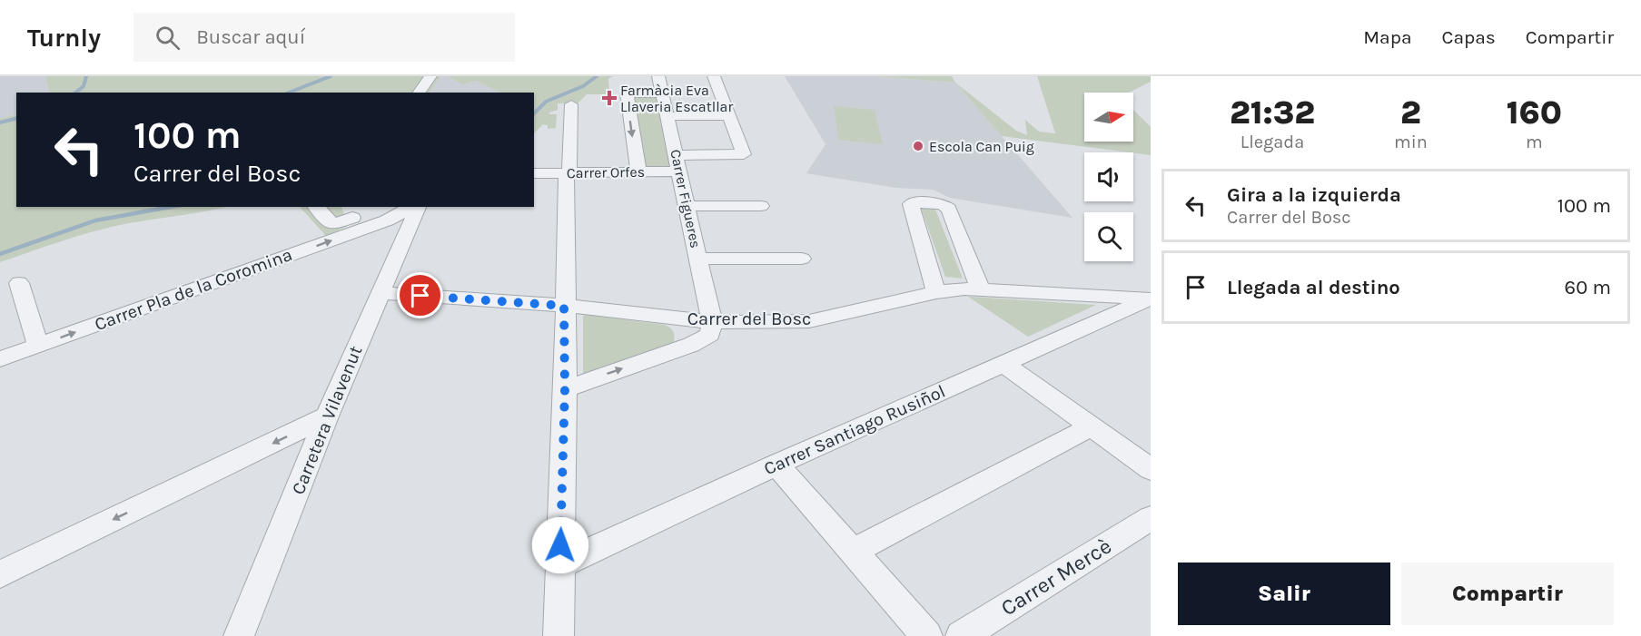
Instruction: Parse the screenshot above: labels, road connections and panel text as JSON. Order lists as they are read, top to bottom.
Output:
{
  "streets": {
    "street": [
      "Carrer Orfes",
      "Carrer Figueres",
      "Carrer Pla de la Coromina",
      "Carrer del Bosc",
      "Carretera Vilavenut",
      "Carrer Santiago Rusiñol",
      "Carrer Mercè"
    ]
  },
  "crossings": [
    ["Carrer Orfes", "Carrer Figueres"],
    ["Carrer Figueres", "Carrer del Bosc"],
    ["Carrer del Bosc", "Carretera Vilavenut"],
    ["Carrer del Bosc", "Carrer Santiago Rusiñol"]
  ],
  "places": {
    "health": ["Farmàcia Eva Llaveria Escatllar"],
    "other": ["Escola Can Puig"]
  },
  "north": "right",
  "page": {
    "header": "Turnly",
    "search": "Buscar aquí",
    "nav": ["Mapa", "Capas", "Compartir"],
    "eta": [
      "21:32",
      "Llegada",
      "2",
      "min",
      "160",
      "m"
    ],
    "turn": ["100 m", "Carrer del Bosc"],
    "list": [
      {
        "name": "Gira a la izquierda",
        "note": "Carrer del Bosc",
        "value": "100 m"
      },
      {
        "name": "Llegada al destino",
        "value": "60 m"
      }
    ],
    "buttons": ["Salir", "Compartir"]
  }
}
